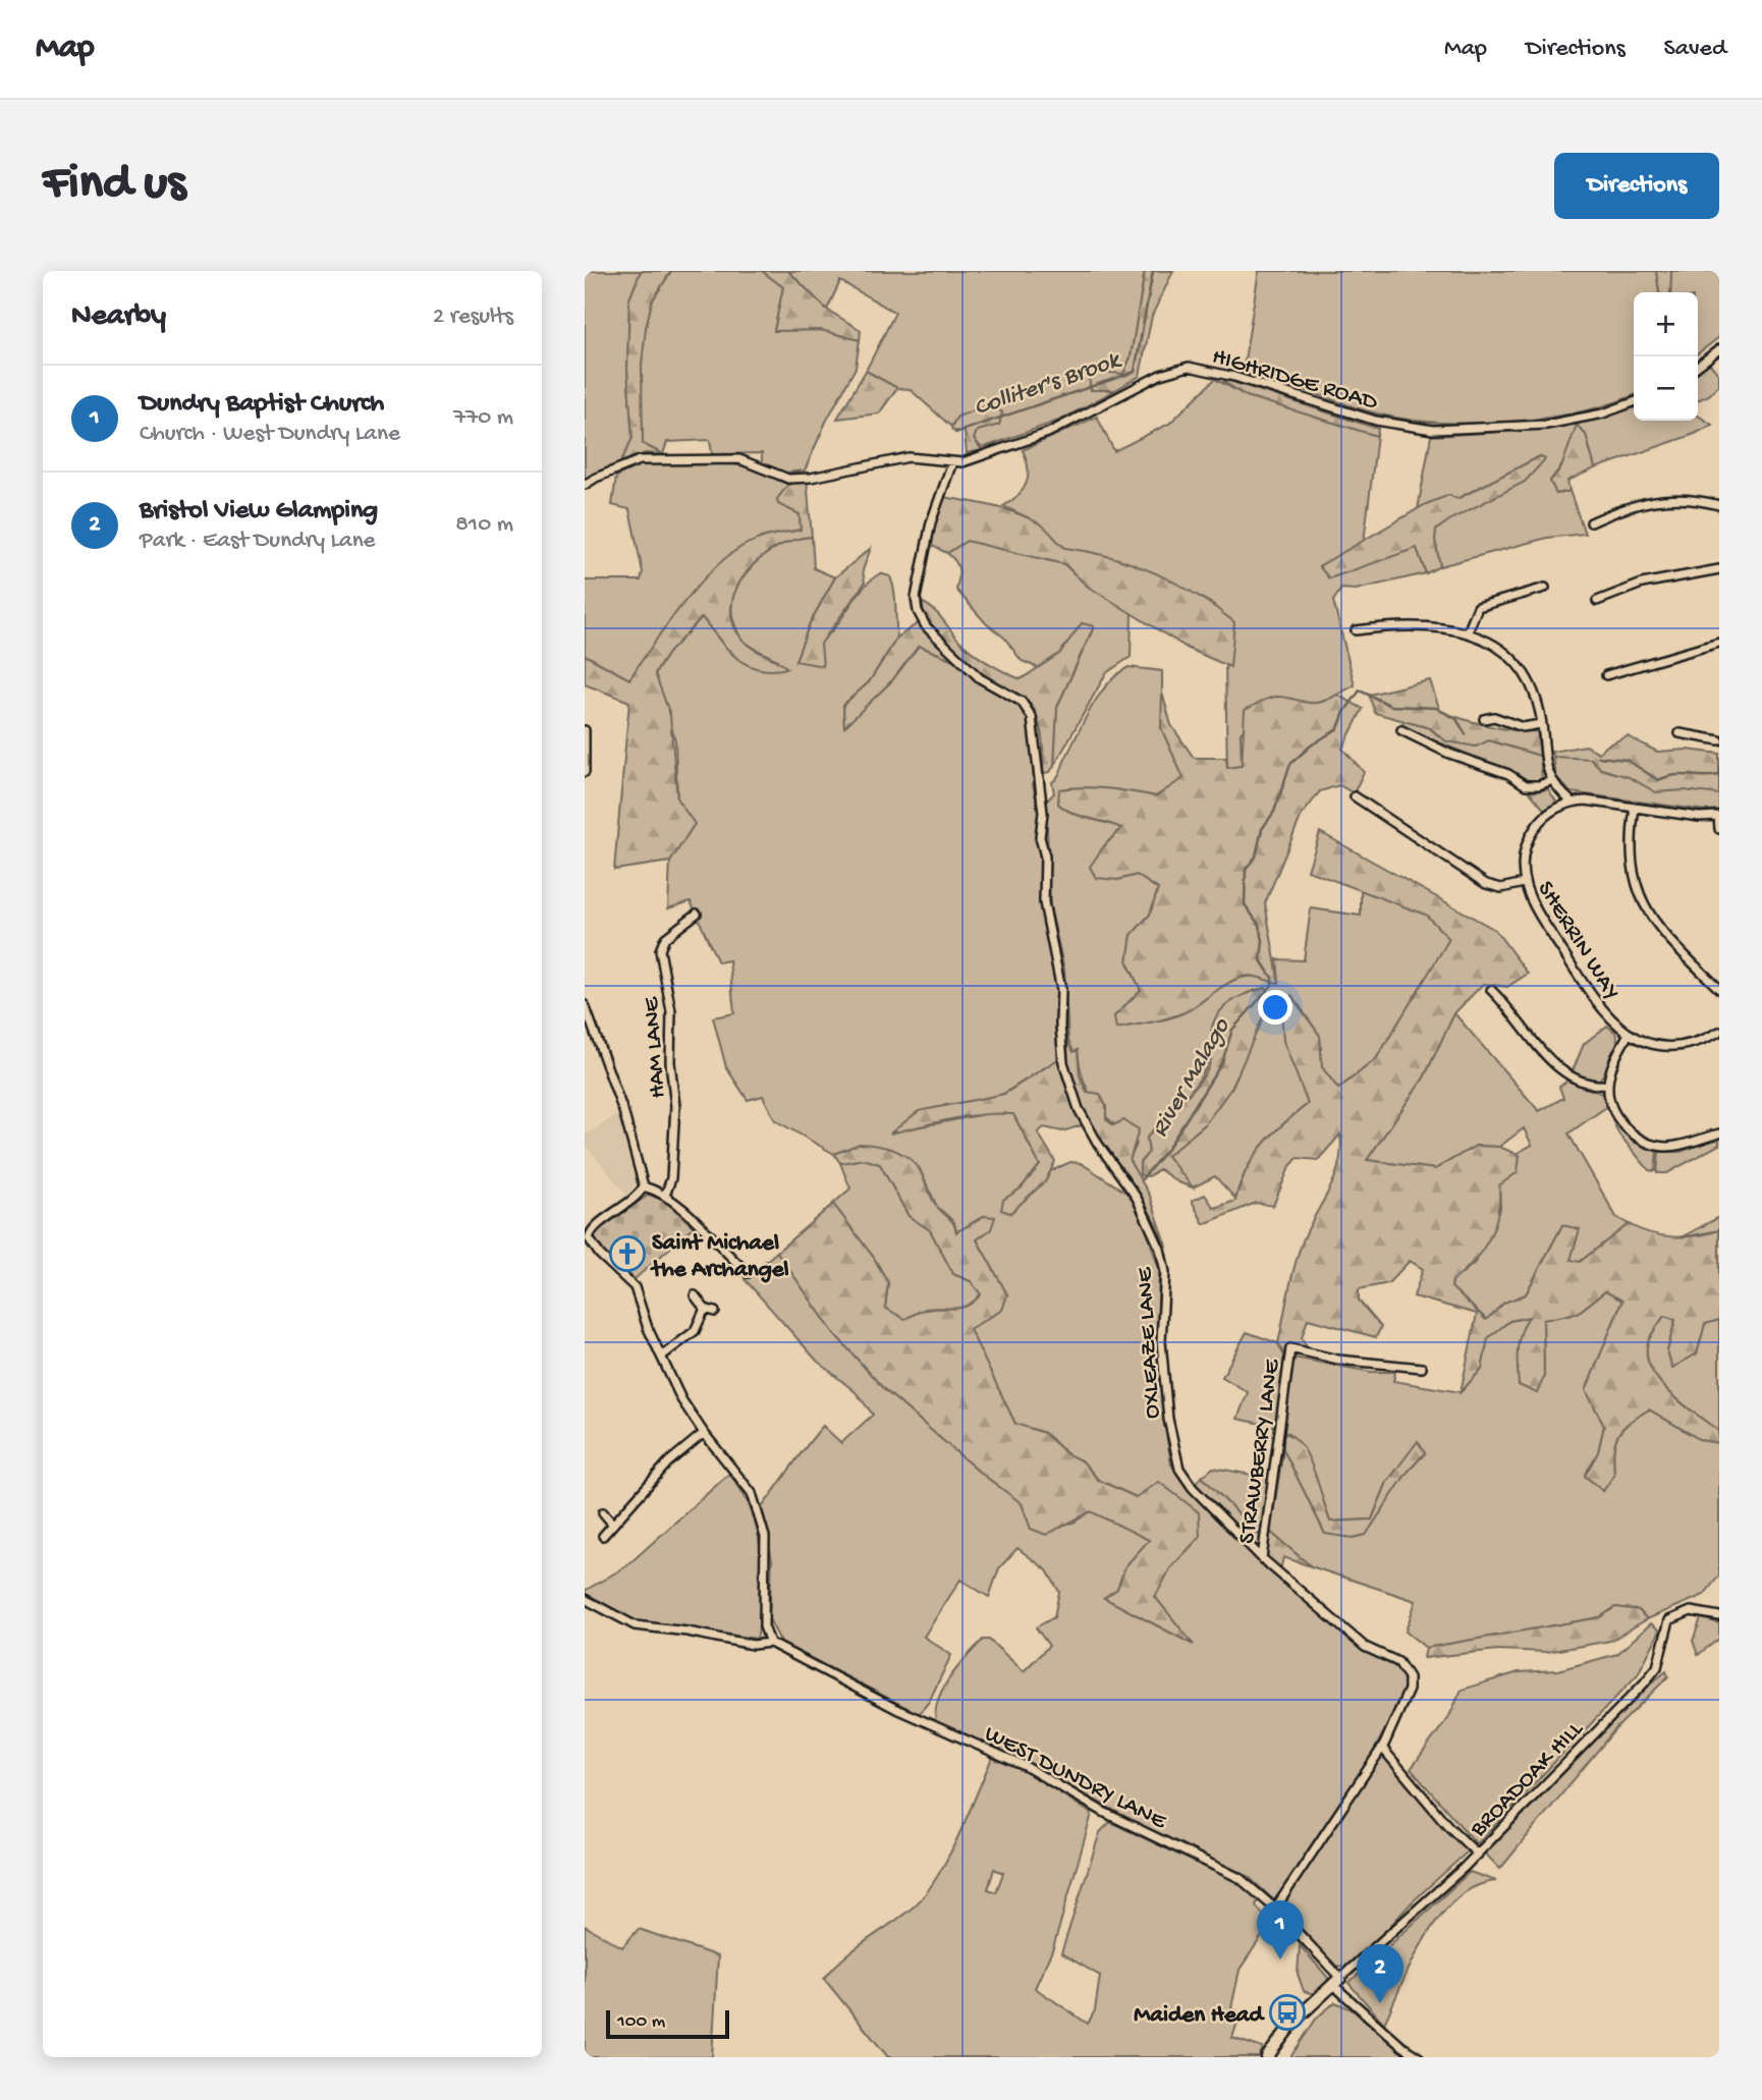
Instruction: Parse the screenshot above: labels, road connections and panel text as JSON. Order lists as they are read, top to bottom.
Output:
{
  "streets": {
    "street": [
      "HIGHRIDGE ROAD",
      "SHERRIN WAY",
      "HAM LANE",
      "OXLEAZE LANE",
      "STRAWBERRY LANE",
      "WEST DUNDRY LANE",
      "BROADOAK HILL"
    ]
  },
  "crossings": [
    ["HIGHRIDGE ROAD", "OXLEAZE LANE"],
    ["OXLEAZE LANE", "STRAWBERRY LANE"],
    ["OXLEAZE LANE", "WEST DUNDRY LANE"],
    ["WEST DUNDRY LANE", "BROADOAK HILL"]
  ],
  "water": ["Colliter's Brook", "River Malago"],
  "places": {
    "church": ["Saint Michael the Archangel"],
    "bus stop": ["Maiden Head"]
  },
  "scale_bar": "100 m",
  "page": {
    "header": "Map",
    "nav": ["Map", "Directions", "Saved"],
    "buttons": "Directions",
    "title": "Find us",
    "heading": ["Nearby", "2 results"],
    "map_buttons": ["+", "−"],
    "list": [
      {
        "mark": "1",
        "name": "Dundry Baptist Church",
        "note": "Church · West Dundry Lane",
        "value": "770 m"
      },
      {
        "mark": "2",
        "name": "Bristol View Glamping",
        "note": "Park · East Dundry Lane",
        "value": "810 m"
      }
    ],
    "pins": ["1", "2"],
    "scale": "100 m"
  }
}
